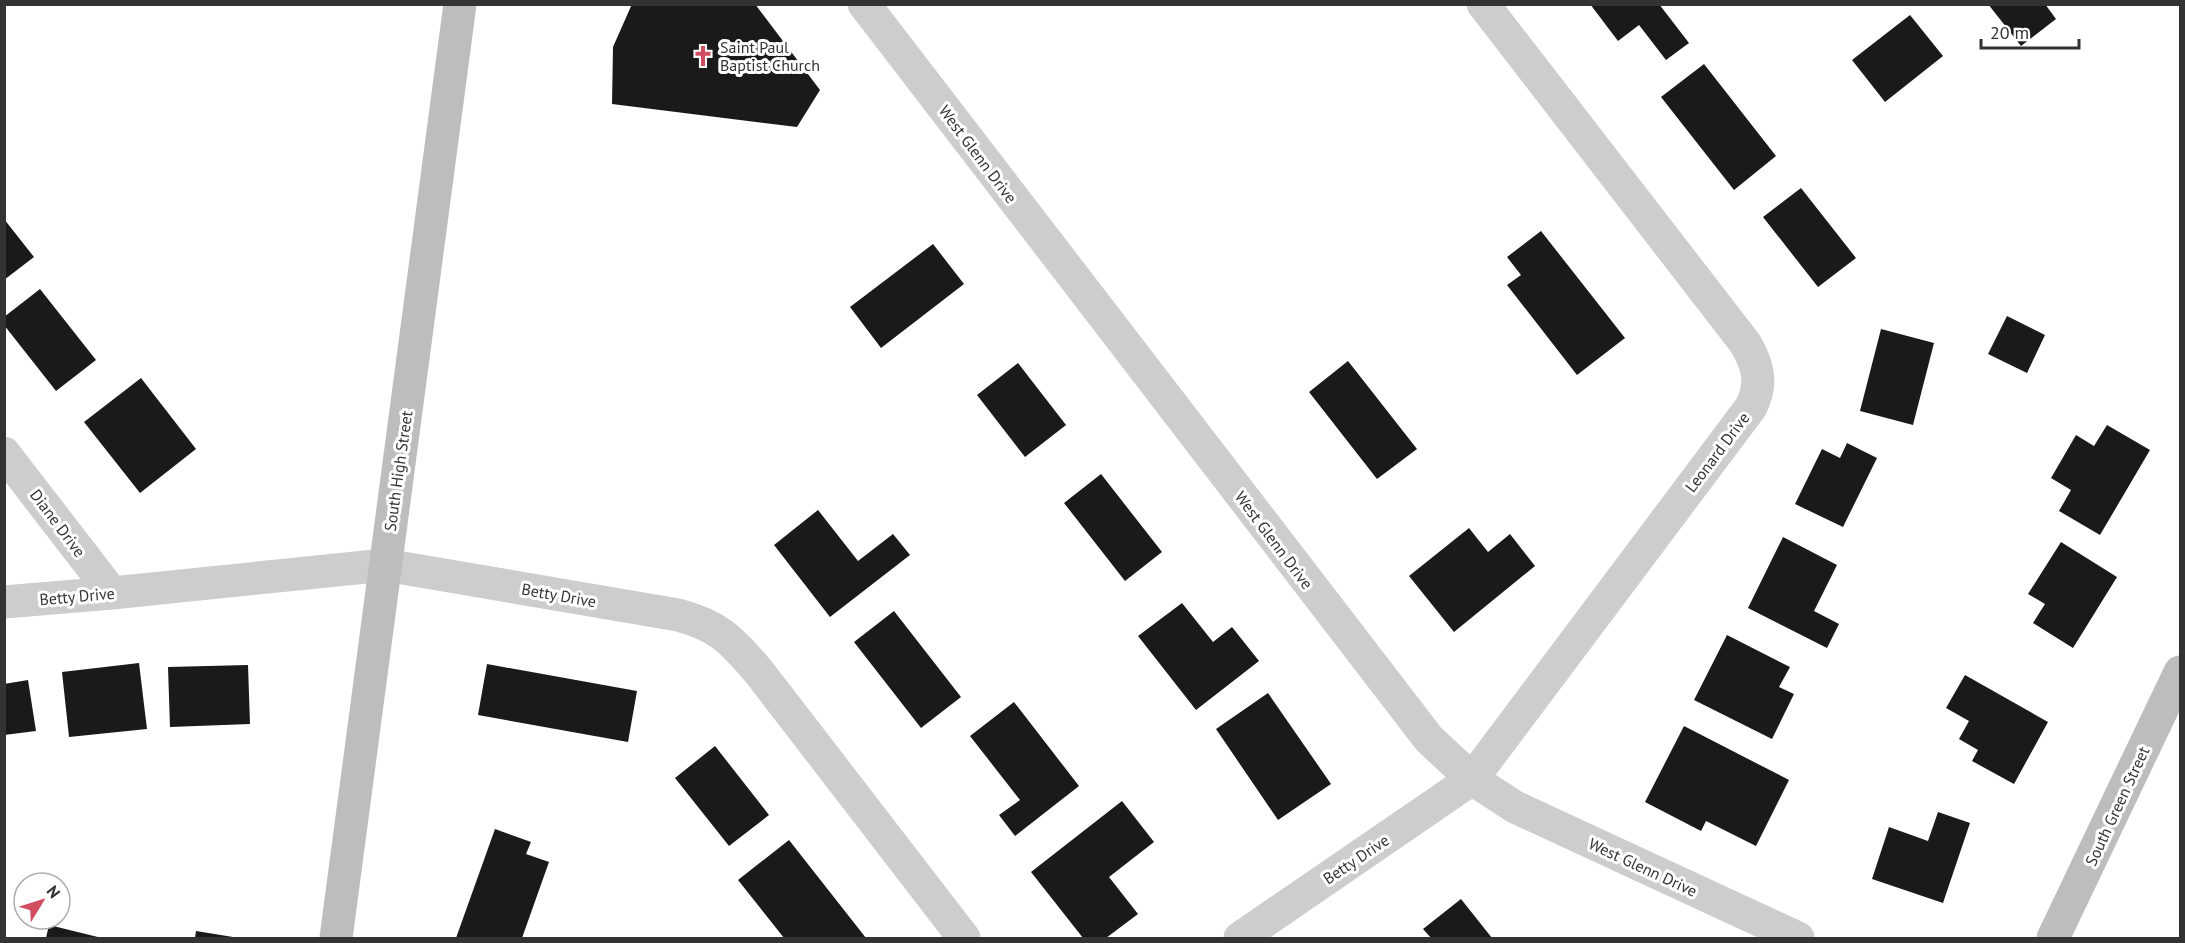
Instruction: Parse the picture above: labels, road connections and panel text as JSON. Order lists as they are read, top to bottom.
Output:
{
  "streets": {
    "main road": ["South High Street", "South Green Street"],
    "street": [
      "West Glenn Drive",
      "Leonard Drive",
      "Diane Drive",
      "Betty Drive"
    ]
  },
  "crossings": [
    ["West Glenn Drive", "Leonard Drive"],
    ["West Glenn Drive", "Betty Drive"],
    ["Leonard Drive", "Betty Drive"],
    ["South High Street", "Betty Drive"],
    ["Diane Drive", "Betty Drive"]
  ],
  "places": {
    "church": ["Saint Paul Baptist Church"]
  },
  "scale_bar": "20 m",
  "north": "top right"
}
